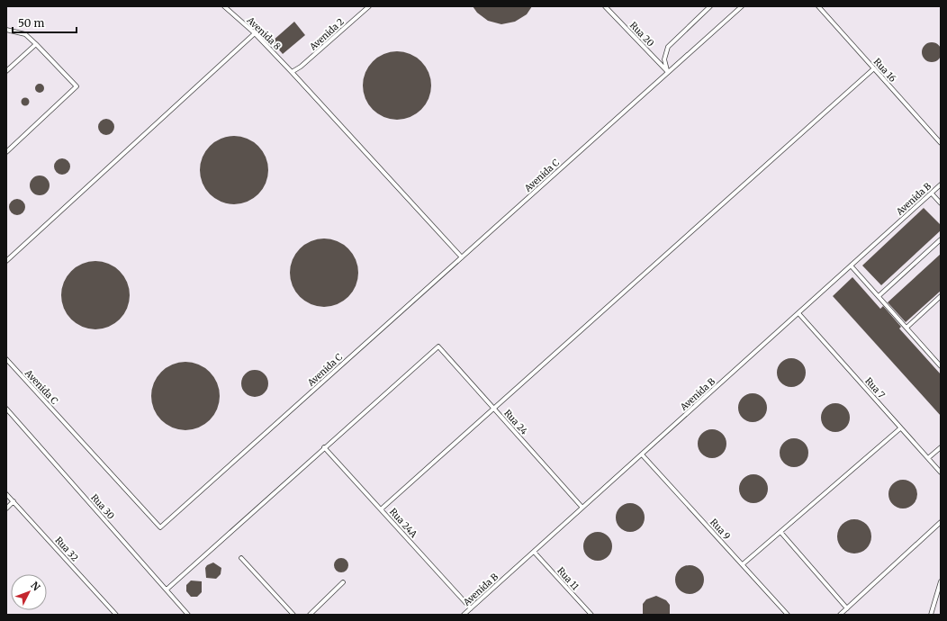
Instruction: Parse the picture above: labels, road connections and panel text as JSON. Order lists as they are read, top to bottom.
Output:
{
  "streets": {
    "lane": [
      "Avenida 8",
      "Avenida 2",
      "Rua 20",
      "Rua 16",
      "Avenida C",
      "Avenida B",
      "Rua 7",
      "Rua 24",
      "Rua 30",
      "Rua 24A",
      "Rua 9",
      "Rua 32",
      "Rua 11"
    ]
  },
  "crossings": [
    ["Avenida 8", "Avenida 2"],
    ["Avenida 8", "Avenida C"],
    ["Rua 20", "Avenida C"],
    ["Avenida B", "Rua 7"],
    ["Avenida B", "Rua 24"],
    ["Avenida B", "Rua 24A"],
    ["Avenida B", "Rua 9"],
    ["Avenida B", "Rua 11"],
    ["Rua 24", "Rua 24A"]
  ],
  "scale_bar": "50 m",
  "north": "top right"
}
